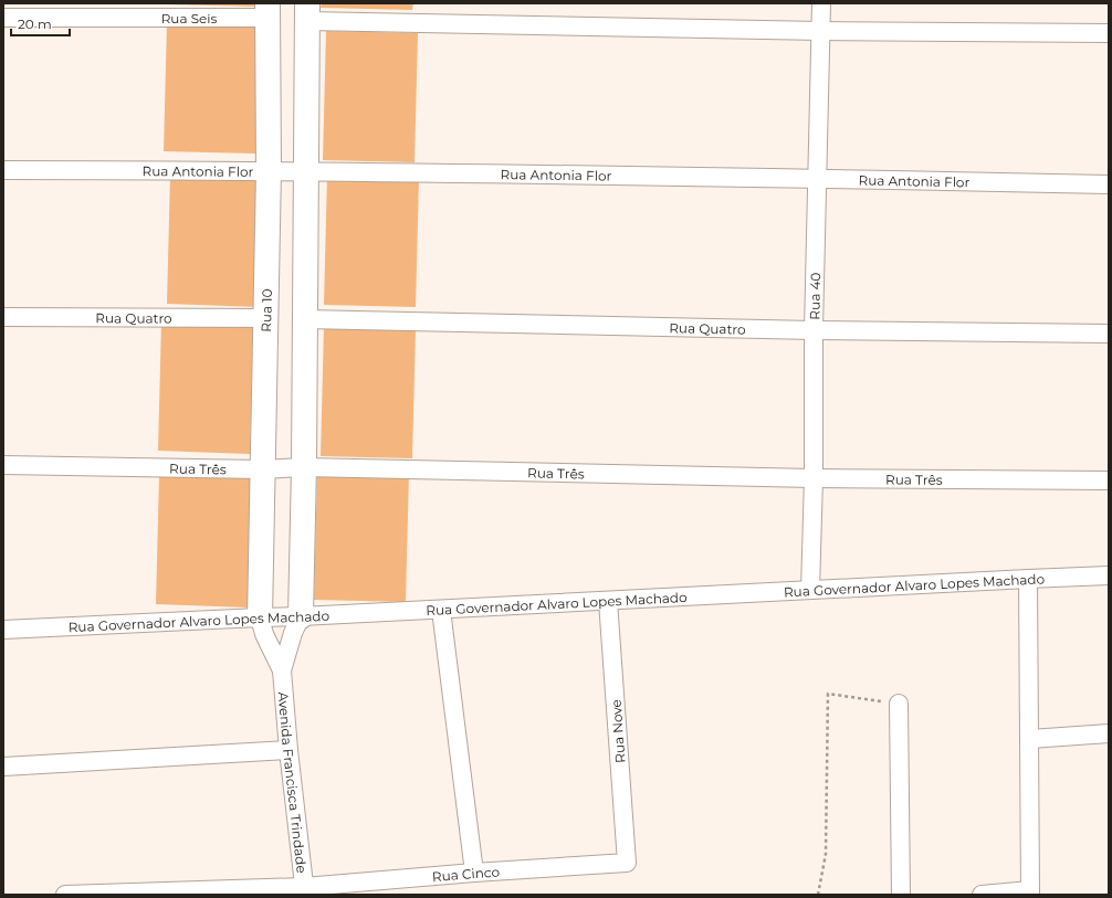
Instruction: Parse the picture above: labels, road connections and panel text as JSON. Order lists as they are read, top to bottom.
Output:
{
  "streets": {
    "street": [
      "Rua Seis",
      "Rua Antonia Flor",
      "Rua 40",
      "Rua 10",
      "Rua Quatro",
      "Rua Três",
      "Rua Governador Alvaro Lopes Machado",
      "Rua Nove",
      "Avenida Francisca Trindade",
      "Rua Cinco"
    ]
  },
  "crossings": [
    ["Rua Seis", "Rua 10"],
    ["Rua Antonia Flor", "Rua 40"],
    ["Rua Antonia Flor", "Rua 10"],
    ["Rua 40", "Rua Quatro"],
    ["Rua 40", "Rua Três"],
    ["Rua 40", "Rua Governador Alvaro Lopes Machado"],
    ["Rua 10", "Rua Quatro"],
    ["Rua 10", "Rua Três"],
    ["Rua 10", "Rua Governador Alvaro Lopes Machado"],
    ["Rua 10", "Avenida Francisca Trindade"],
    ["Rua Governador Alvaro Lopes Machado", "Rua Nove"],
    ["Rua Governador Alvaro Lopes Machado", "Avenida Francisca Trindade"],
    ["Rua Nove", "Rua Cinco"],
    ["Avenida Francisca Trindade", "Rua Cinco"]
  ],
  "scale_bar": "20 m"
}
